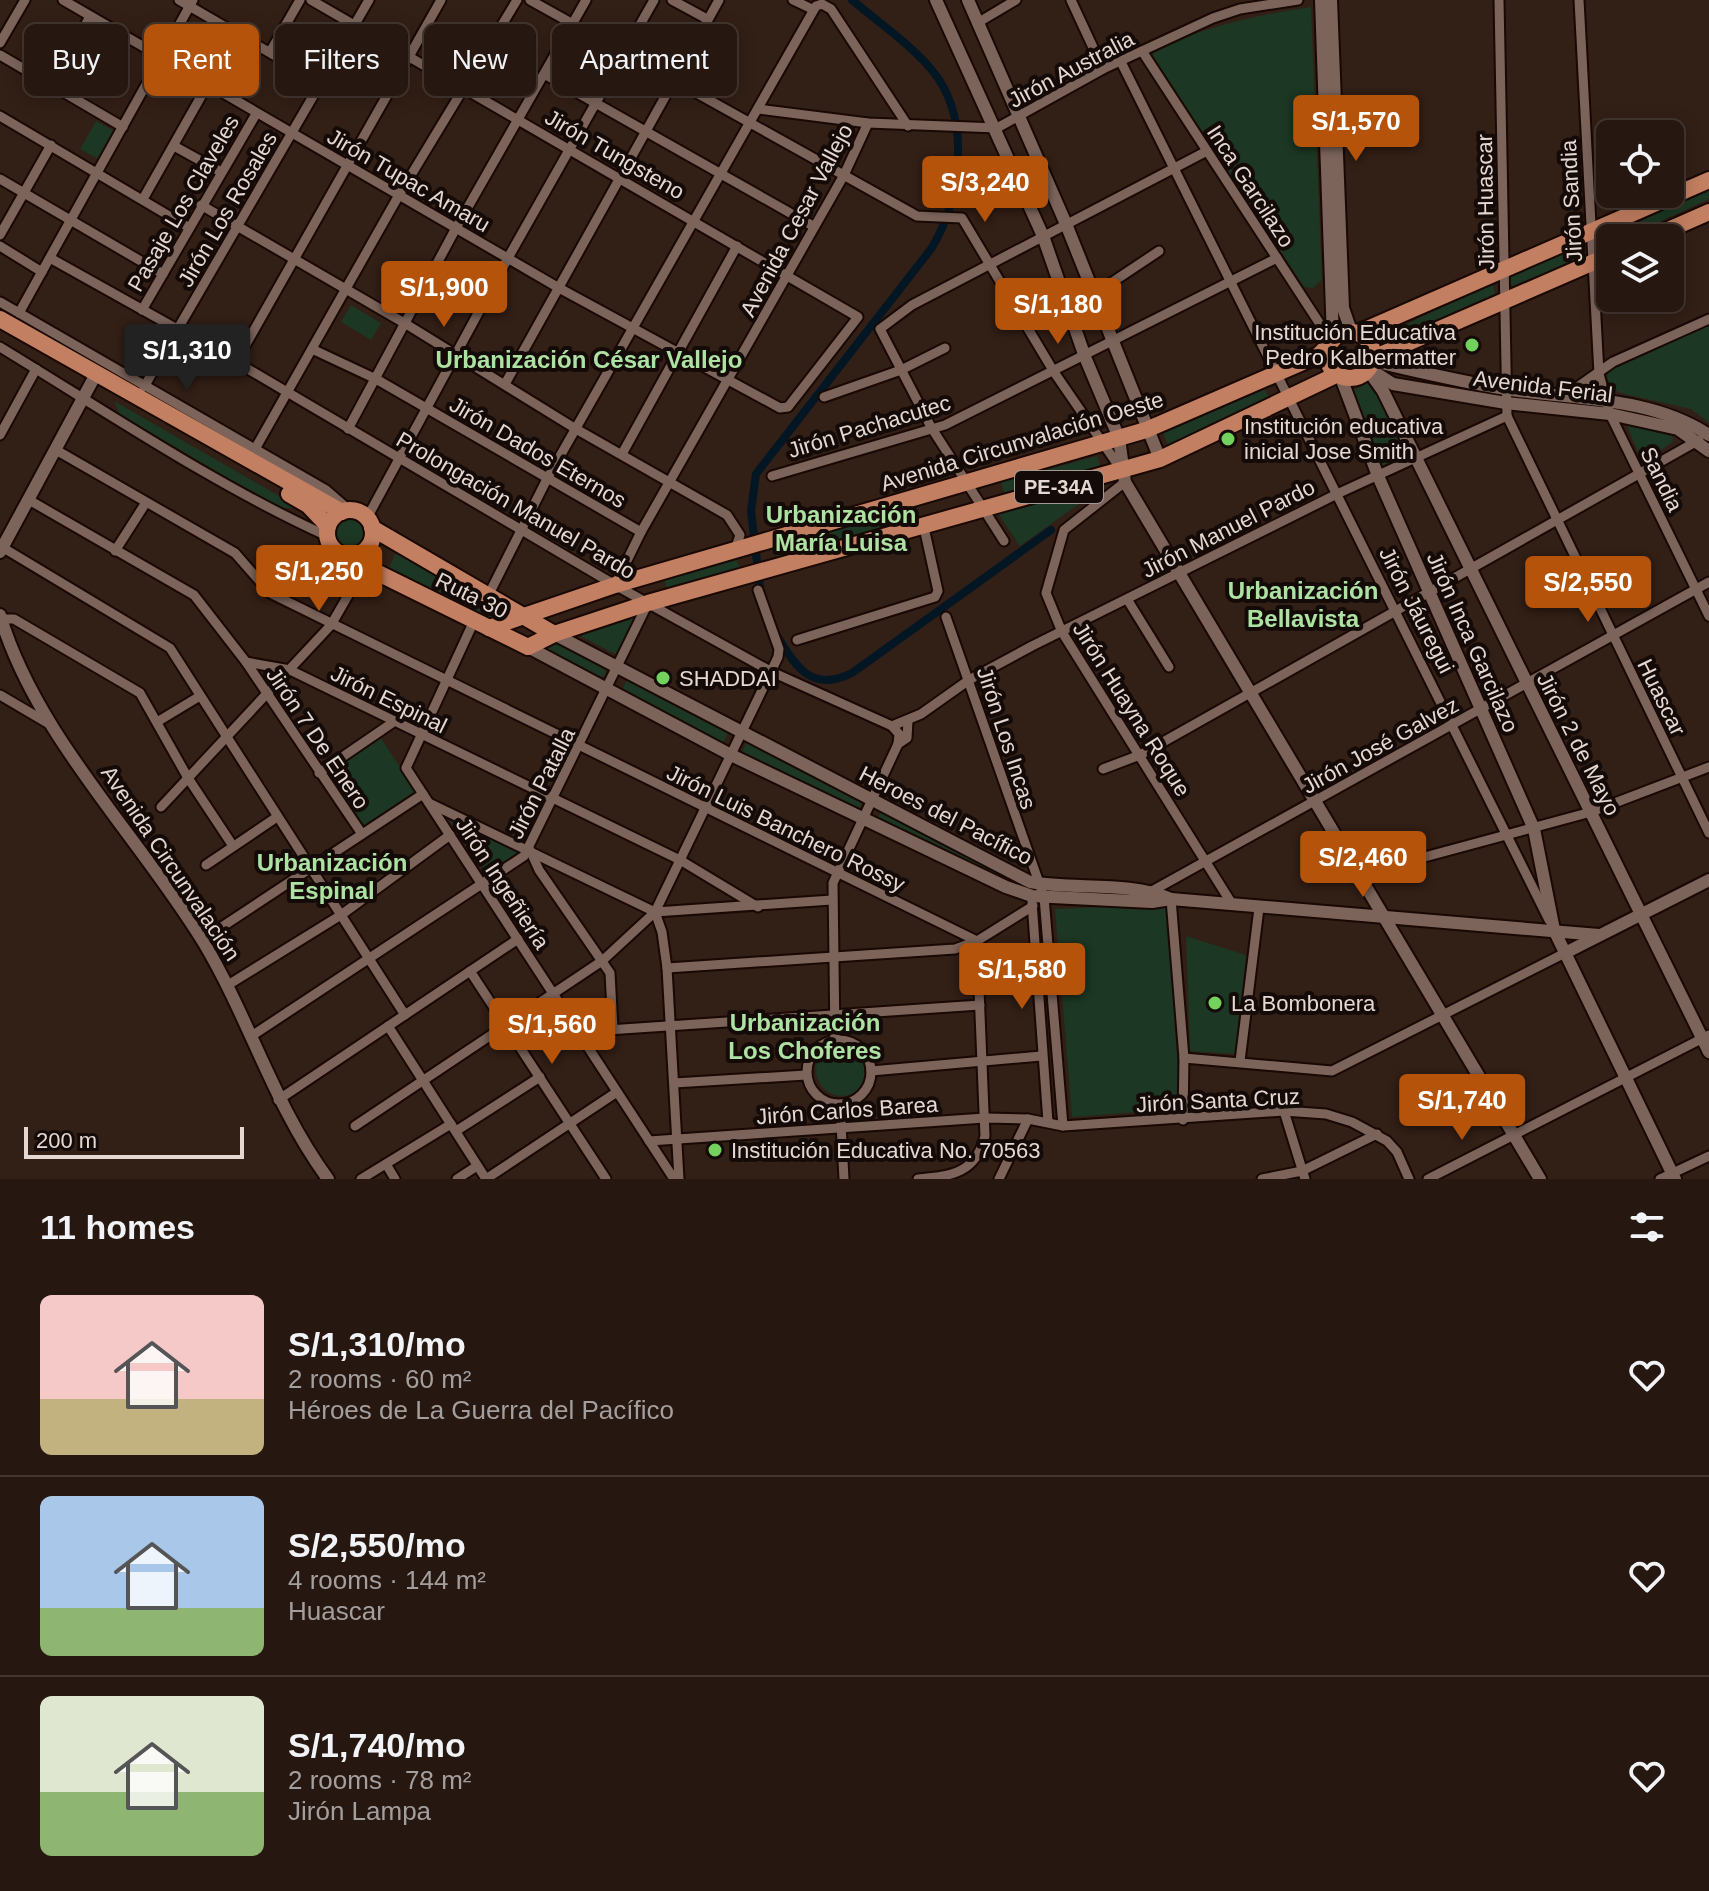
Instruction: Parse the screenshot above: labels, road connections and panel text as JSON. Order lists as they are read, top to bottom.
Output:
{
  "streets": {
    "highway": [
      "Avenida Circunvalación Oeste",
      "PE-34A",
      "Ruta 30",
      "Heroes del Pacífico"
    ],
    "street": [
      "Jirón Australia",
      "Jirón Tungsteno",
      "Jirón Tupac Amaru",
      "Inca Garcilazo",
      "Jirón Sandia",
      "Jirón Huascar",
      "Pasaje Los Claveles",
      "Jirón Los Rosales",
      "Avenida Cesar Vallejo",
      "Avenida Ferial",
      "Jirón Pachacutec",
      "Jirón Dados Eternos",
      "Sandia",
      "Prolongación Manuel Pardo",
      "Jirón Manuel Pardo",
      "Jirón Jáuregui",
      "Jirón Inca Garcilazo",
      "Huascar",
      "Jirón Espinal",
      "Jirón Huayna Roque",
      "Jirón 7 De Enero",
      "Jirón Los Incas",
      "Jirón 2 de Mayo",
      "Jirón José Galvez",
      "Jirón Patalla",
      "Jirón Luis Banchero Rossy",
      "Avenida Circunvalación",
      "Jirón Ingeñiería",
      "Jirón Santa Cruz",
      "Jirón Carlos Barea"
    ]
  },
  "crossings": [
    ["Jirón Australia", "Inca Garcilazo"],
    ["Jirón Australia", "Avenida Cesar Vallejo"],
    ["Jirón Australia", "Jirón Jáuregui"],
    ["Jirón Tungsteno", "Jirón Tupac Amaru"],
    ["Jirón Tungsteno", "Avenida Cesar Vallejo"],
    ["Jirón Tupac Amaru", "Pasaje Los Claveles"],
    ["Jirón Tupac Amaru", "Jirón Los Rosales"],
    ["Jirón Tupac Amaru", "Avenida Cesar Vallejo"],
    ["Inca Garcilazo", "Avenida Ferial"],
    ["Inca Garcilazo", "Jirón Pachacutec"],
    ["Inca Garcilazo", "Avenida Circunvalación Oeste"],
    ["Inca Garcilazo", "PE-34A"],
    ["Inca Garcilazo", "Jirón Inca Garcilazo"],
    ["Inca Garcilazo", "Jirón 2 de Mayo"],
    ["Jirón Sandia", "Avenida Ferial"],
    ["Jirón Sandia", "Sandia"],
    ["Jirón Huascar", "Avenida Ferial"],
    ["Jirón Huascar", "Jirón Manuel Pardo"],
    ["Jirón Huascar", "Huascar"],
    ["Pasaje Los Claveles", "Prolongación Manuel Pardo"],
    ["Jirón Los Rosales", "Prolongación Manuel Pardo"],
    ["Avenida Cesar Vallejo", "Avenida Circunvalación Oeste"],
    ["Avenida Cesar Vallejo", "Jirón Dados Eternos"],
    ["Avenida Cesar Vallejo", "Prolongación Manuel Pardo"],
    ["Avenida Ferial", "Avenida Circunvalación Oeste"],
    ["Avenida Ferial", "Sandia"],
    ["Avenida Ferial", "PE-34A"],
    ["Avenida Ferial", "Jirón Manuel Pardo"],
    ["Avenida Ferial", "Jirón Inca Garcilazo"],
    ["Avenida Ferial", "Huascar"],
    ["Avenida Ferial", "Jirón 2 de Mayo"],
    ["Jirón Pachacutec", "Jirón Jáuregui"],
    ["Avenida Circunvalación Oeste", "PE-34A"],
    ["Avenida Circunvalación Oeste", "Prolongación Manuel Pardo"],
    ["Avenida Circunvalación Oeste", "Ruta 30"],
    ["Avenida Circunvalación Oeste", "Jirón Jáuregui"],
    ["Avenida Circunvalación Oeste", "Jirón Inca Garcilazo"],
    ["Avenida Circunvalación Oeste", "Jirón 2 de Mayo"],
    ["Avenida Circunvalación Oeste", "Heroes del Pacífico"],
    ["Sandia", "Jirón José Galvez"],
    ["PE-34A", "Prolongación Manuel Pardo"],
    ["PE-34A", "Ruta 30"],
    ["PE-34A", "Jirón Jáuregui"],
    ["PE-34A", "Jirón Inca Garcilazo"],
    ["PE-34A", "Jirón Huayna Roque"],
    ["PE-34A", "Jirón 2 de Mayo"],
    ["PE-34A", "Jirón Patalla"],
    ["PE-34A", "Heroes del Pacífico"],
    ["Prolongación Manuel Pardo", "Jirón Patalla"],
    ["Jirón Manuel Pardo", "Jirón Jáuregui"],
    ["Jirón Manuel Pardo", "Jirón Inca Garcilazo"],
    ["Jirón Manuel Pardo", "Huascar"],
    ["Jirón Manuel Pardo", "Jirón Huayna Roque"],
    ["Jirón Manuel Pardo", "Jirón Los Incas"],
    ["Jirón Manuel Pardo", "Jirón 2 de Mayo"],
    ["Ruta 30", "Heroes del Pacífico"],
    ["Jirón Jáuregui", "Jirón Inca Garcilazo"],
    ["Jirón Jáuregui", "Jirón José Galvez"],
    ["Jirón Inca Garcilazo", "Jirón 2 de Mayo"],
    ["Jirón Inca Garcilazo", "Jirón José Galvez"],
    ["Huascar", "Jirón José Galvez"],
    ["Jirón Espinal", "Jirón 7 De Enero"],
    ["Jirón Espinal", "Jirón Patalla"],
    ["Jirón Espinal", "Jirón Ingeñiería"],
    ["Jirón Huayna Roque", "Jirón José Galvez"],
    ["Jirón Los Incas", "Heroes del Pacífico"],
    ["Jirón 2 de Mayo", "Jirón José Galvez"],
    ["Jirón José Galvez", "Heroes del Pacífico"],
    ["Jirón Patalla", "Heroes del Pacífico"],
    ["Jirón Patalla", "Jirón Luis Banchero Rossy"],
    ["Jirón Patalla", "Avenida Circunvalación"],
    ["Jirón Patalla", "Jirón Ingeñiería"],
    ["Jirón Ingeñiería", "Jirón Carlos Barea"],
    ["Jirón Santa Cruz", "Jirón Carlos Barea"]
  ],
  "districts": [
    "Urbanización César Vallejo",
    "Urbanización María Luisa",
    "Urbanización Bellavista",
    "Urbanización Espinal",
    "Urbanización Los Choferes"
  ],
  "places": [
    "Institución Educativa Pedro Kalbermatter",
    "Institución educativa inicial Jose Smith",
    "SHADDAI",
    "La Bombonera",
    "Institución Educativa No. 70563"
  ],
  "scale_bar": "200 m",
  "page": {
    "chip": [
      "Buy",
      "Rent",
      "Filters",
      "New",
      "Apartment"
    ],
    "price": [
      "S/1,570",
      "S/3,240",
      "S/1,900",
      "S/1,180",
      "S/1,310",
      "S/1,250",
      "S/2,550",
      "S/2,460",
      "S/1,580",
      "S/1,560",
      "S/1,740"
    ],
    "scale": "200 m",
    "heading": "11 homes",
    "list": [
      {
        "name": "S/1,310/mo",
        "note": "2 rooms · 60 m² · Héroes de La Guerra del Pacífico"
      },
      {
        "name": "S/2,550/mo",
        "note": "4 rooms · 144 m² · Huascar"
      },
      {
        "name": "S/1,740/mo",
        "note": "2 rooms · 78 m² · Jirón Lampa"
      }
    ]
  }
}
